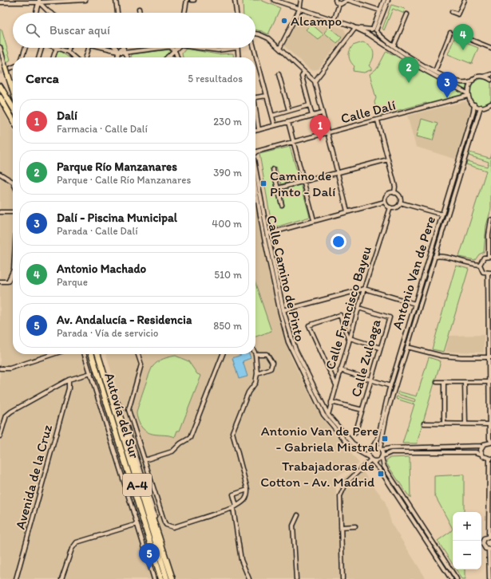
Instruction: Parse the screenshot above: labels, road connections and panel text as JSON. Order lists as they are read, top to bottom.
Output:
{
  "streets": {
    "highway": ["Autovía del Sur", "A-4"],
    "street": [
      "Calle Dalí",
      "Antonio Van de Pere",
      "Calle Camino de Pinto",
      "Calle Francisco Bayeu",
      "Calle Zuloaga",
      "Avenida de la Cruz"
    ]
  },
  "crossings": [
    ["Antonio Van de Pere", "Calle Camino de Pinto"],
    ["Calle Camino de Pinto", "Calle Francisco Bayeu"],
    ["Calle Francisco Bayeu", "Calle Zuloaga"]
  ],
  "places": {
    "other": ["Alcampo"],
    "transit": ["Camino de Pinto - Dalí", "Antonio Van de Pere - Gabriela Mistral", "Trabajadoras de Cotton - Av. Madrid"]
  },
  "page": {
    "search": "Buscar aquí",
    "pins": [
      "4",
      "2",
      "3",
      "1",
      "5"
    ],
    "heading": ["Cerca", "5 resultados"],
    "list": [
      {
        "mark": "1",
        "name": "Dalí",
        "note": "Farmacia · Calle Dalí",
        "value": "230 m"
      },
      {
        "mark": "2",
        "name": "Parque Río Manzanares",
        "note": "Parque · Calle Río Manzanares",
        "value": "390 m"
      },
      {
        "mark": "3",
        "name": "Dalí - Piscina Municipal",
        "note": "Parada · Calle Dalí",
        "value": "400 m"
      },
      {
        "mark": "4",
        "name": "Antonio Machado",
        "note": "Parque",
        "value": "510 m"
      },
      {
        "mark": "5",
        "name": "Av. Andalucía - Residencia",
        "note": "Parada · Vía de servicio",
        "value": "850 m"
      }
    ],
    "map_buttons": ["+", "−"]
  }
}
